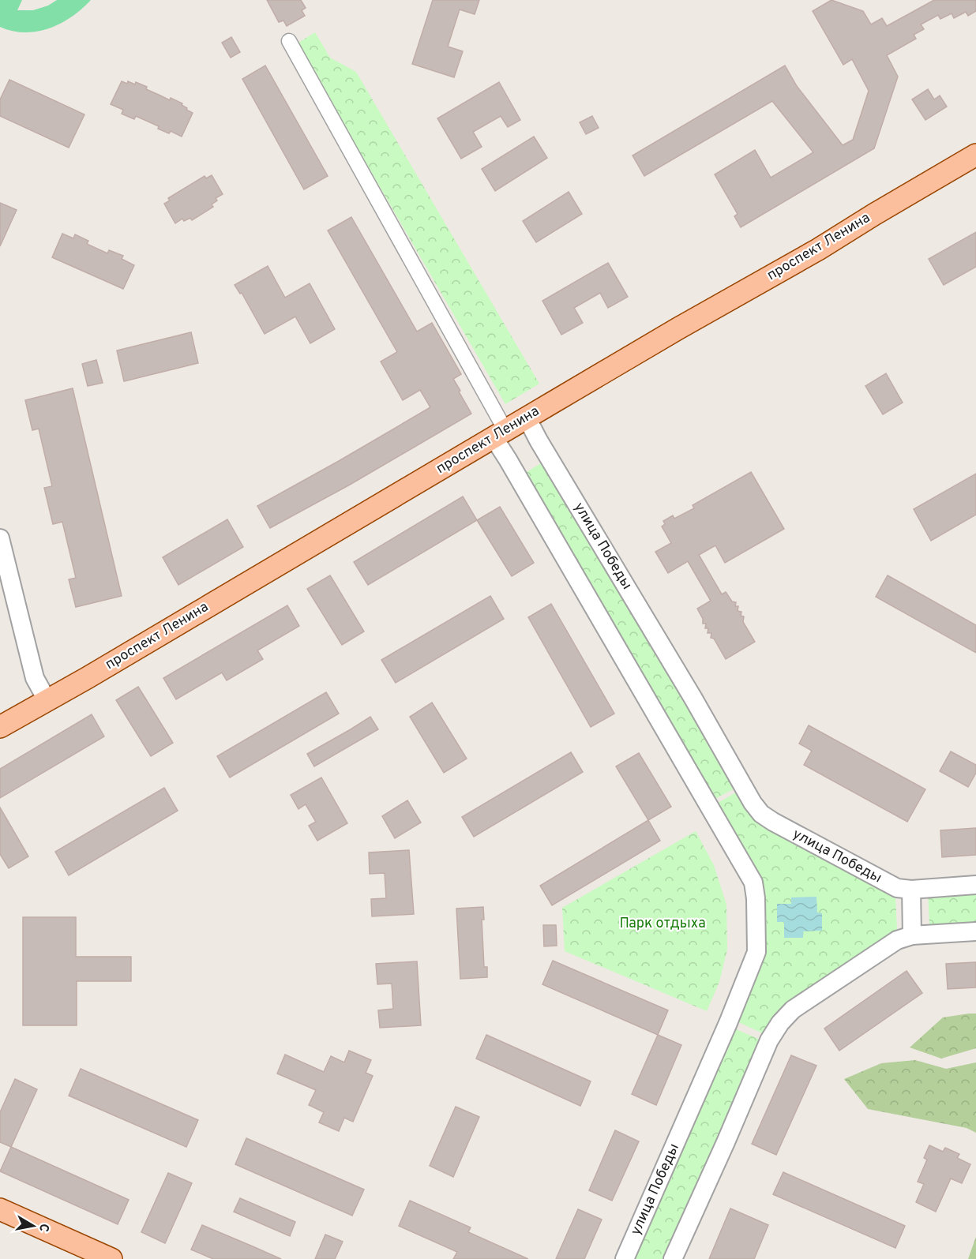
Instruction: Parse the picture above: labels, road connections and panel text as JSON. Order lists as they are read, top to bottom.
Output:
{
  "streets": {
    "main road": ["проспект Ленина"],
    "street": ["улица Победы"]
  },
  "crossings": [
    ["проспект Ленина", "улица Победы"]
  ],
  "parks": ["Парк отдыха"],
  "north": "right"
}
